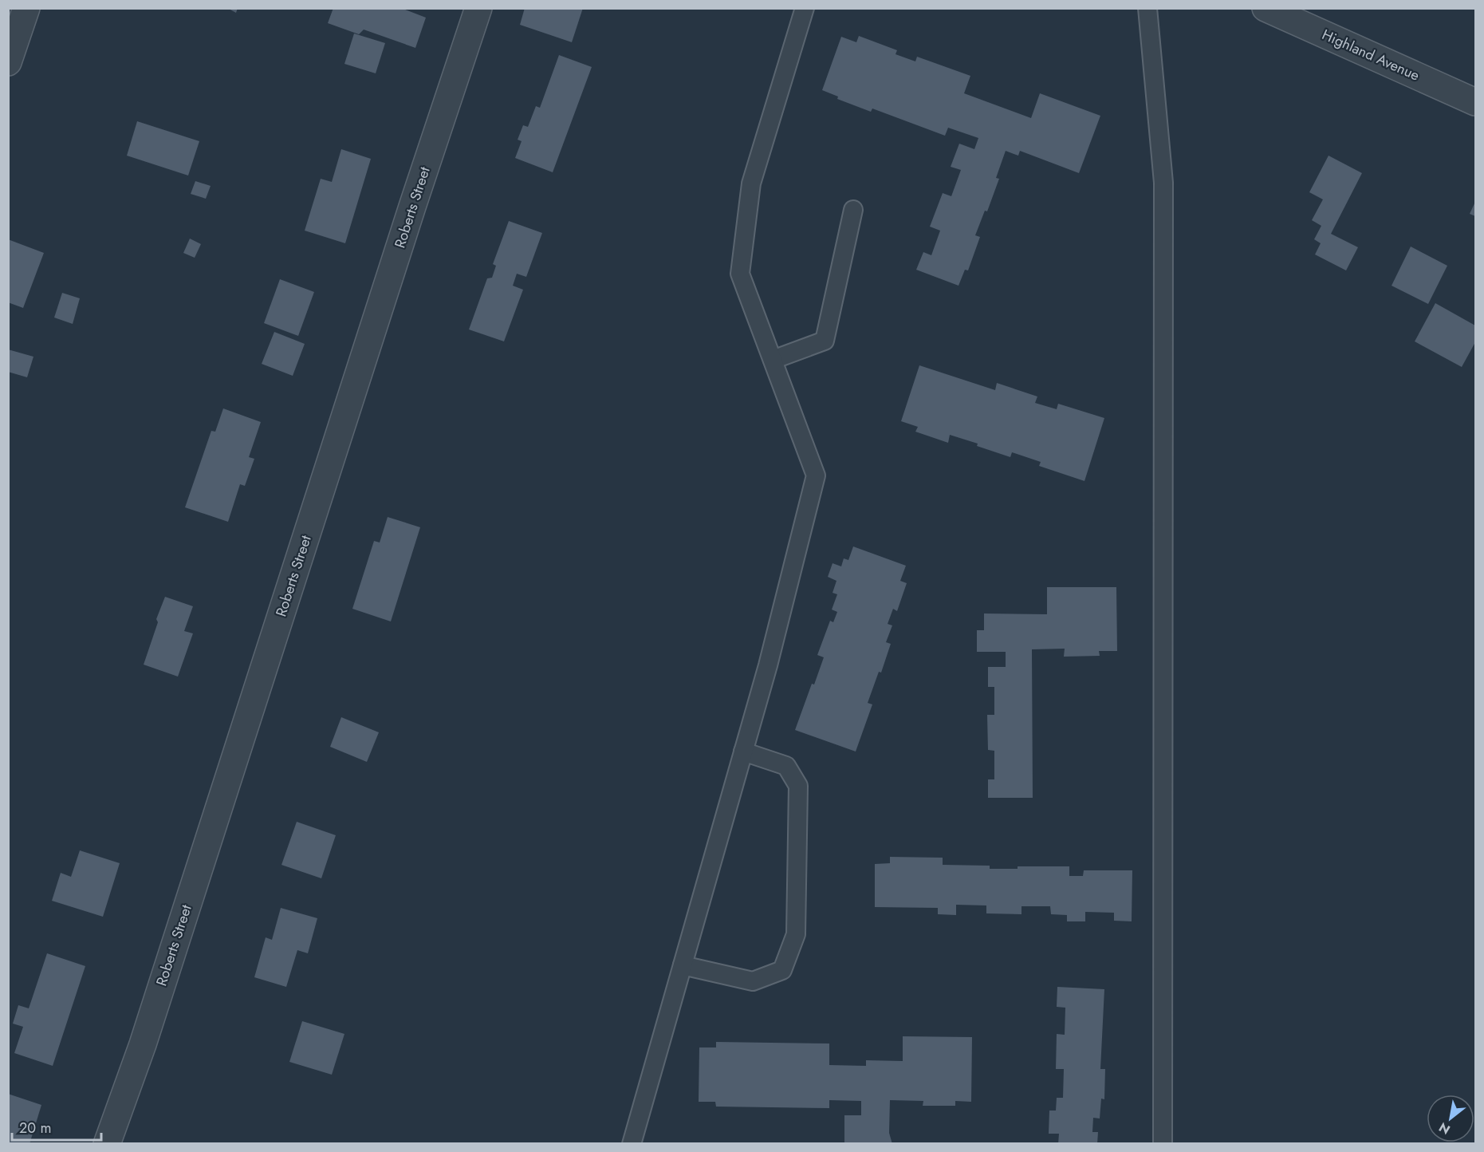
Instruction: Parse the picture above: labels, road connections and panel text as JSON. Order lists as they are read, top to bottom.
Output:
{
  "streets": {
    "street": ["Highland Avenue", "Roberts Street"]
  },
  "scale_bar": "20 m",
  "north": "bottom left"
}
